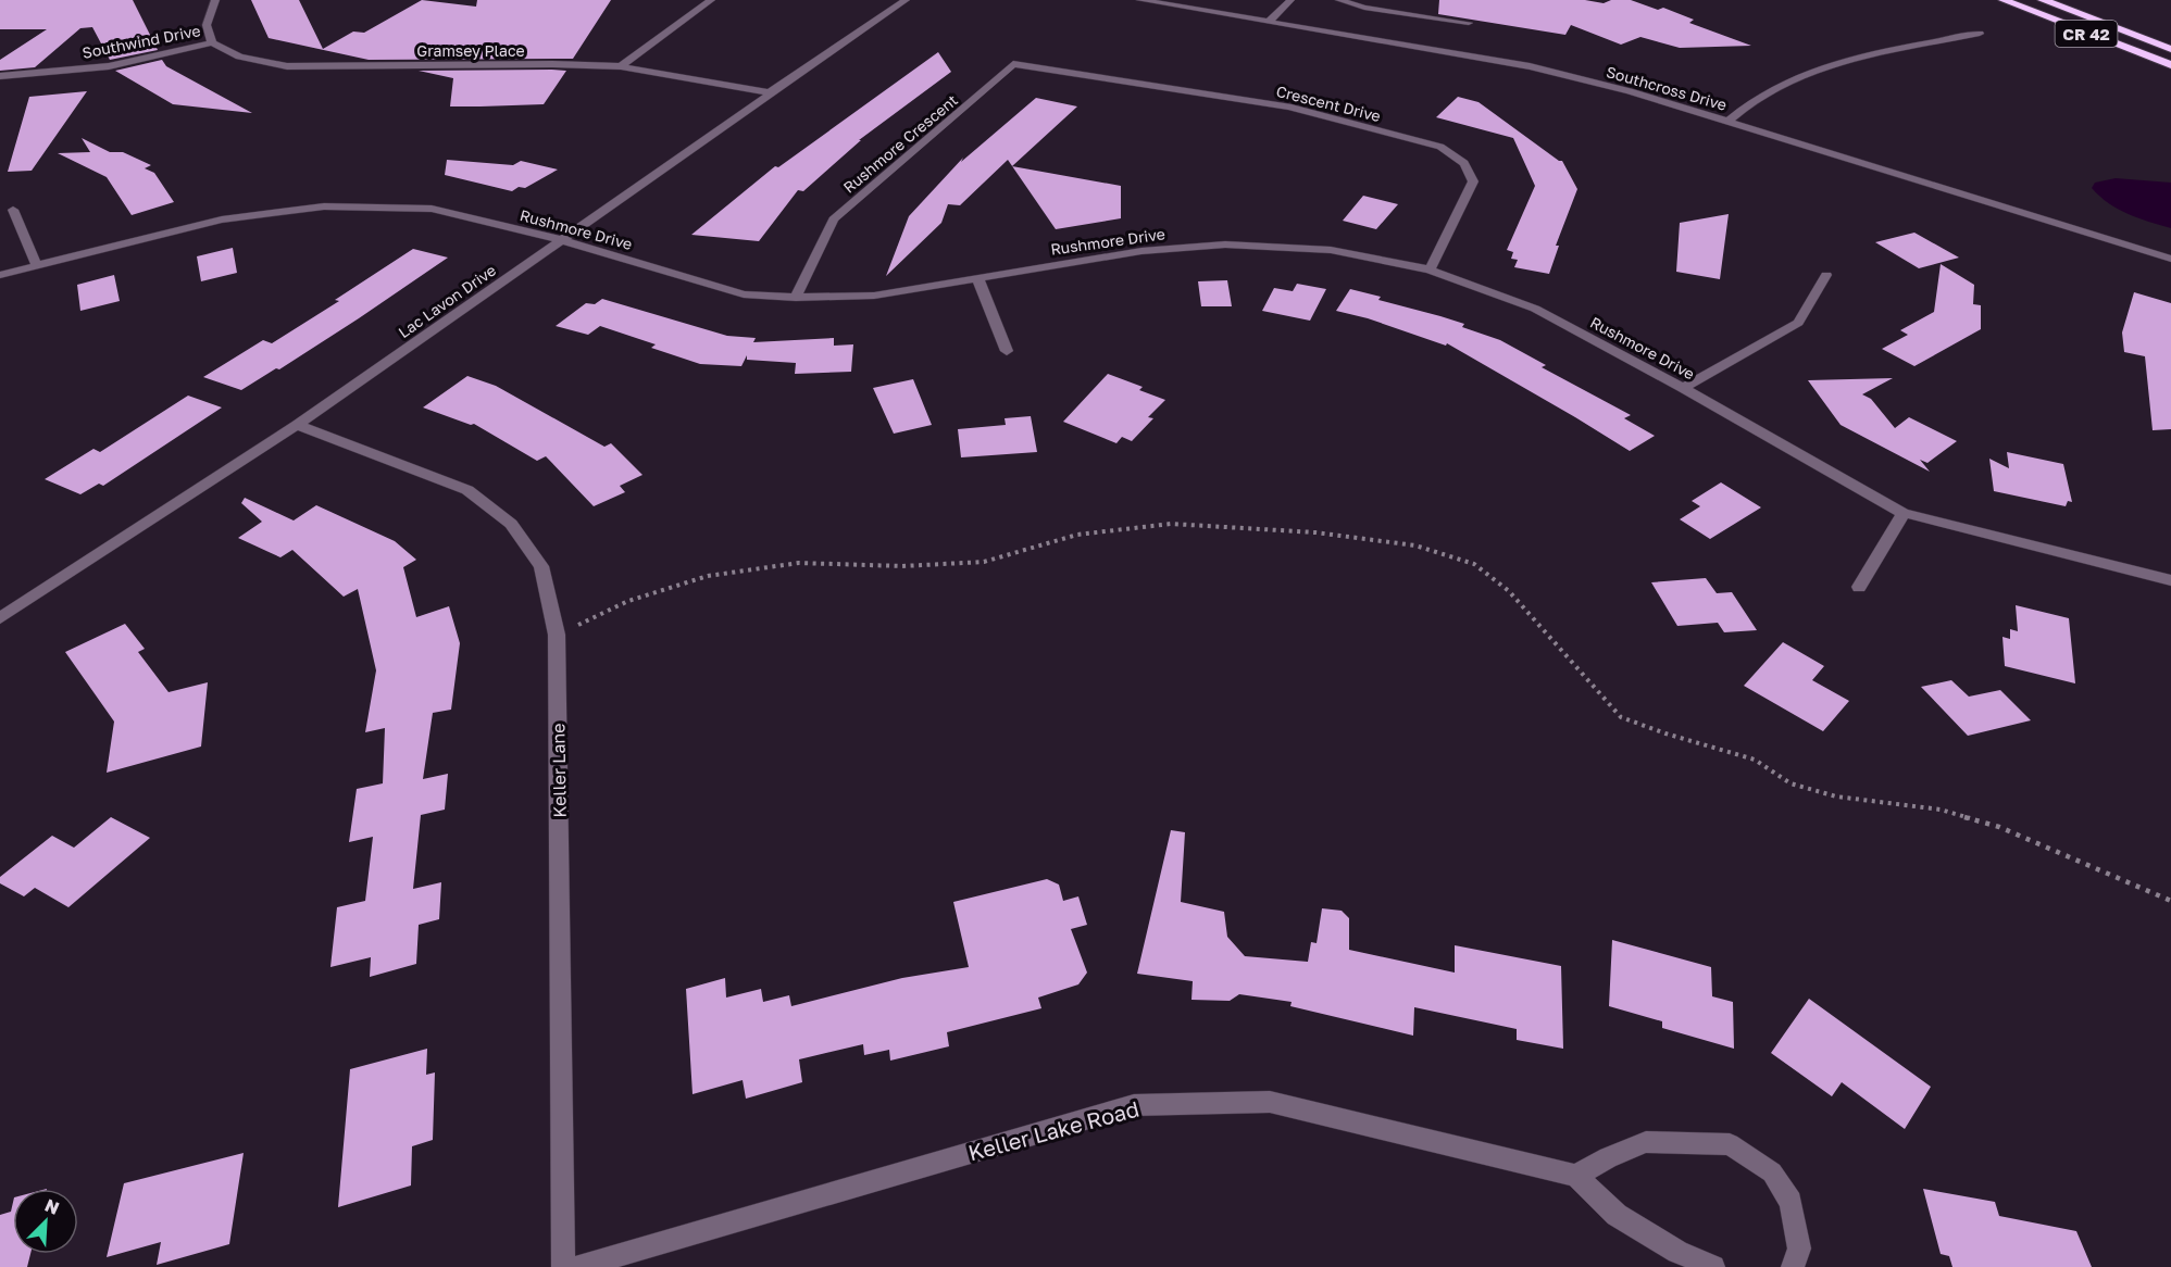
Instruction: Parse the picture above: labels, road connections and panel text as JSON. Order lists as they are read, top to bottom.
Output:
{
  "streets": {
    "highway": ["CR 42"],
    "street": [
      "Southwind Drive",
      "Gramsey Place",
      "Southcross Drive",
      "Crescent Drive",
      "Rushmore Crescent",
      "Rushmore Drive",
      "Lac Lavon Drive",
      "Keller Lane",
      "Keller Lake Road"
    ]
  },
  "crossings": [
    ["Southwind Drive", "Gramsey Place"],
    ["Gramsey Place", "Lac Lavon Drive"],
    ["Crescent Drive", "Rushmore Crescent"],
    ["Crescent Drive", "Rushmore Drive"],
    ["Rushmore Crescent", "Rushmore Drive"],
    ["Rushmore Drive", "Lac Lavon Drive"],
    ["Lac Lavon Drive", "Keller Lane"]
  ],
  "north": "top right"
}
